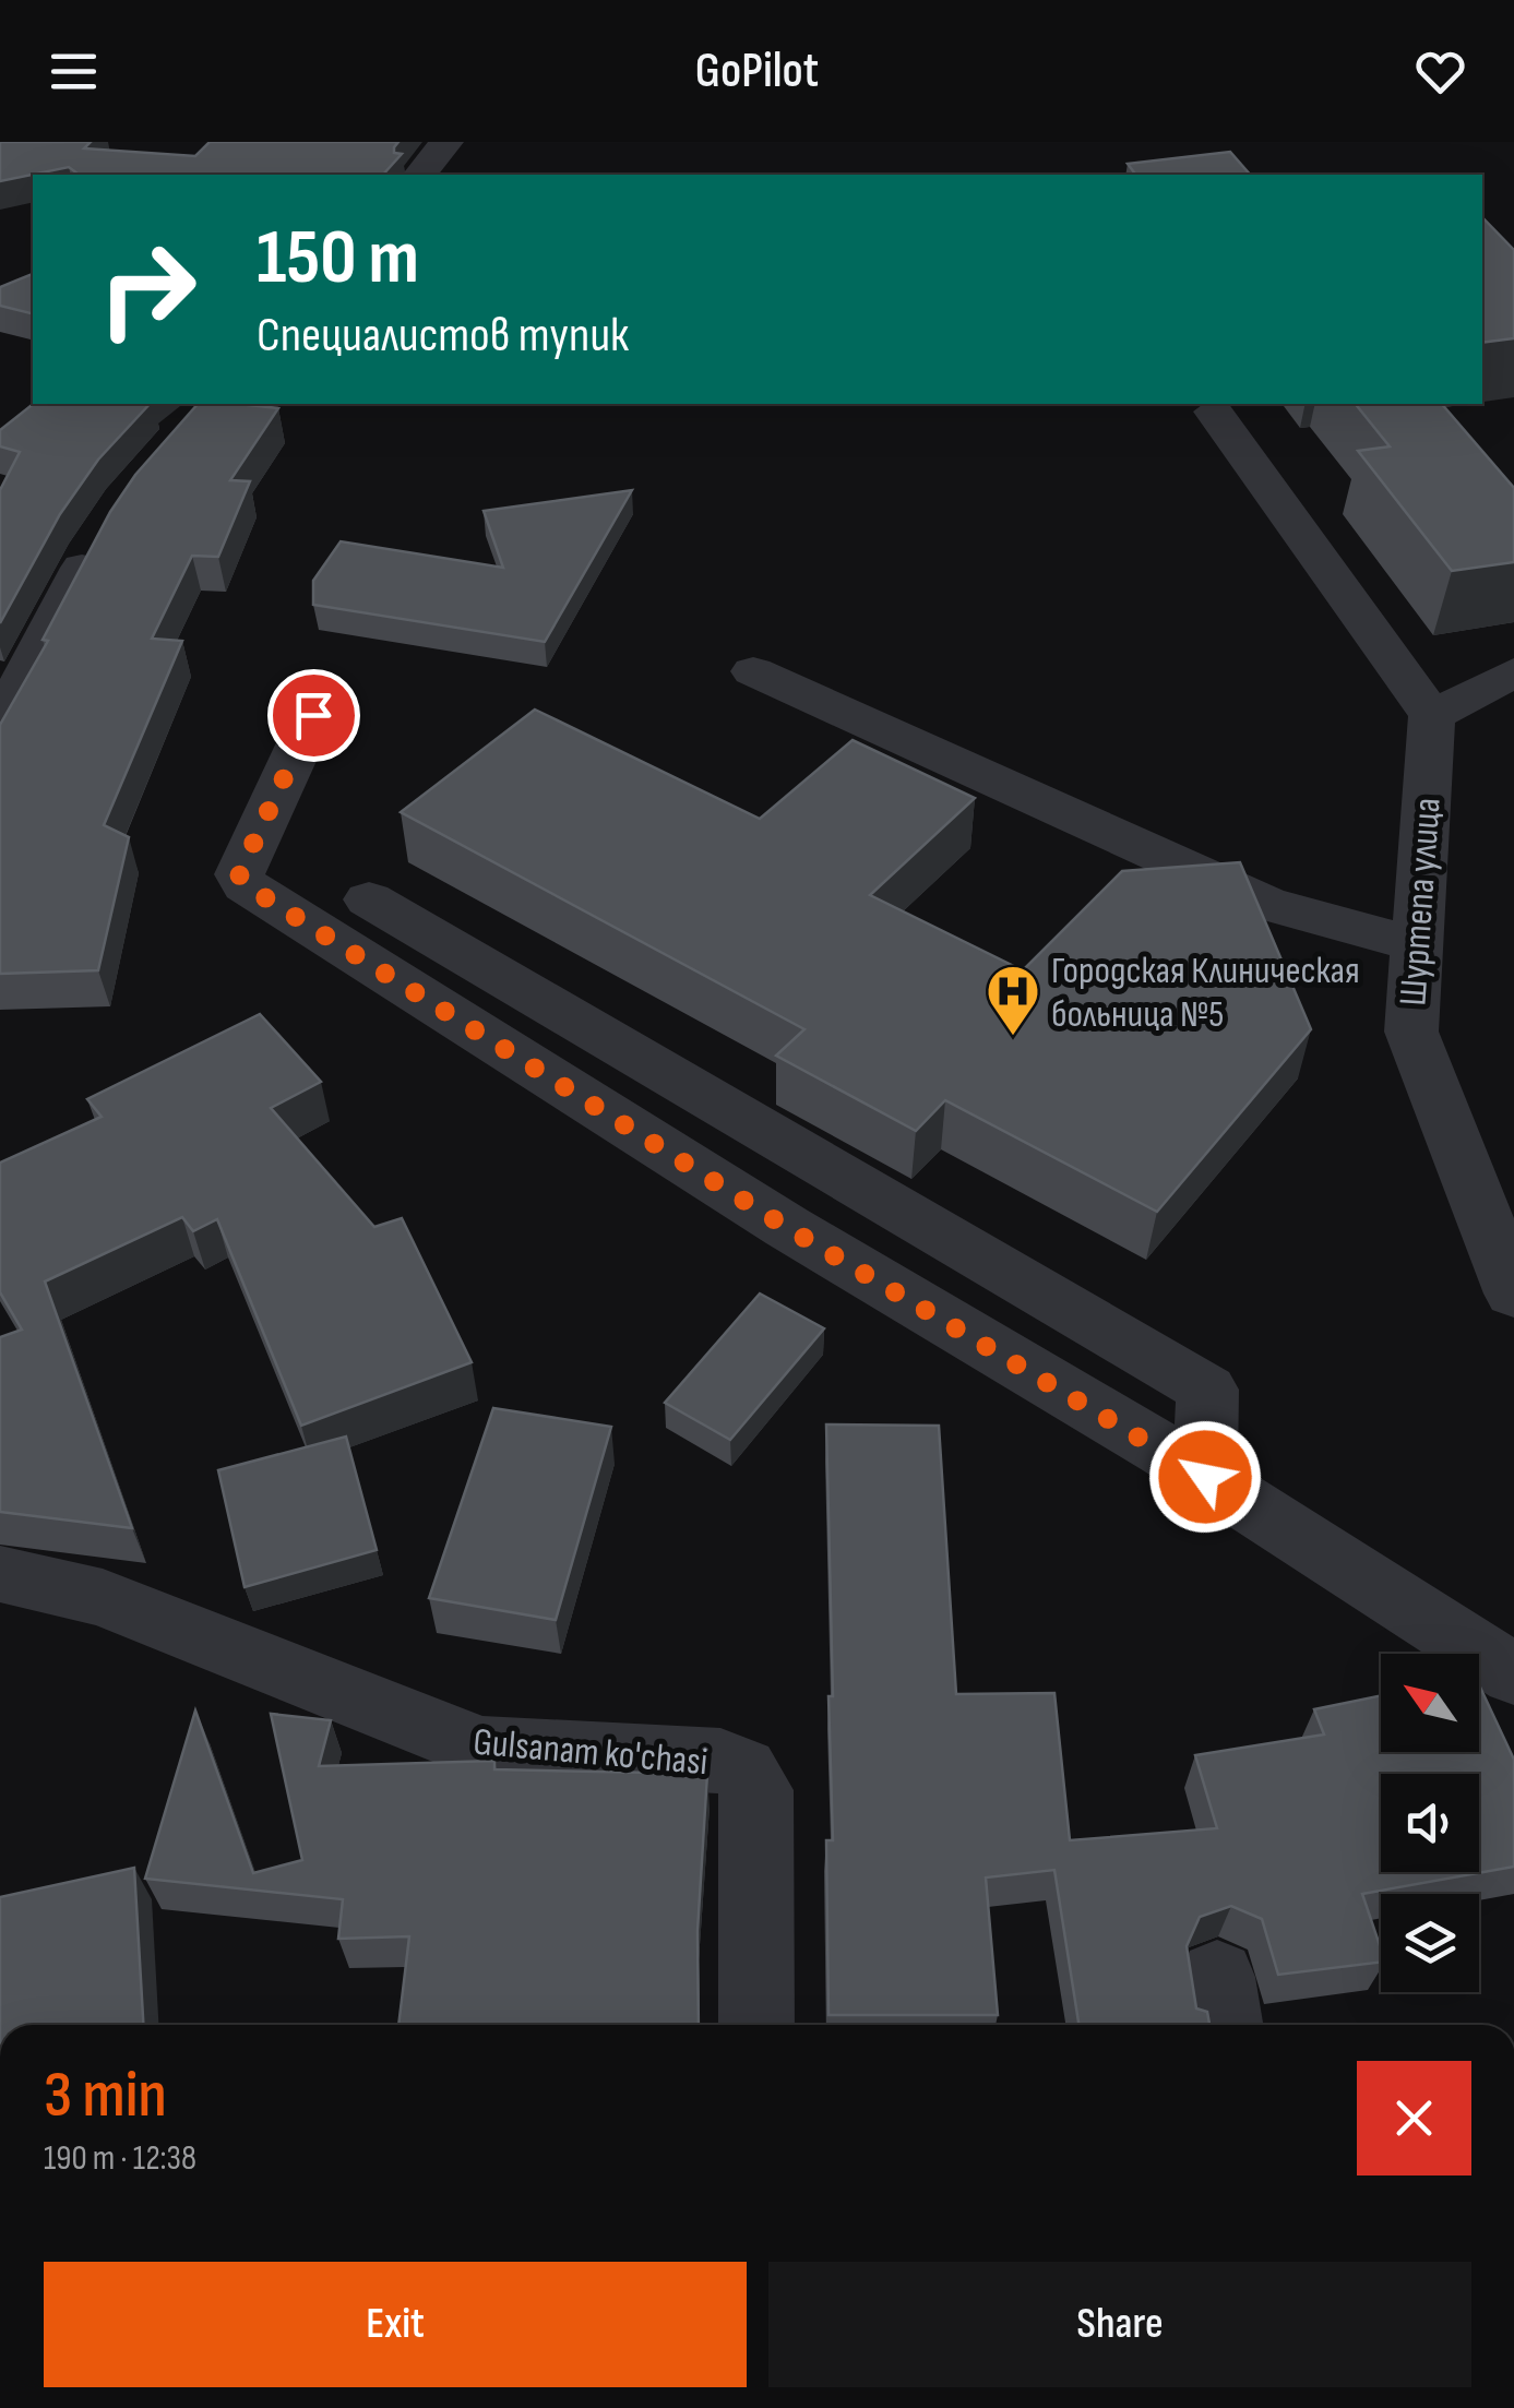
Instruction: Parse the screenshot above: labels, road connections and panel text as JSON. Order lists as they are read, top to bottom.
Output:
{
  "streets": {
    "street": ["Шуртепа улица", "Gulsanam ko'chasi"]
  },
  "places": {
    "hospital": ["Городская Клиническая больница №5"]
  },
  "north": "top left",
  "page": {
    "header": "GoPilot",
    "turn": ["150 m", "Специалистов тупик"],
    "heading": ["3 min", "190 m · 12:38"],
    "buttons": ["Exit", "Share"]
  }
}
